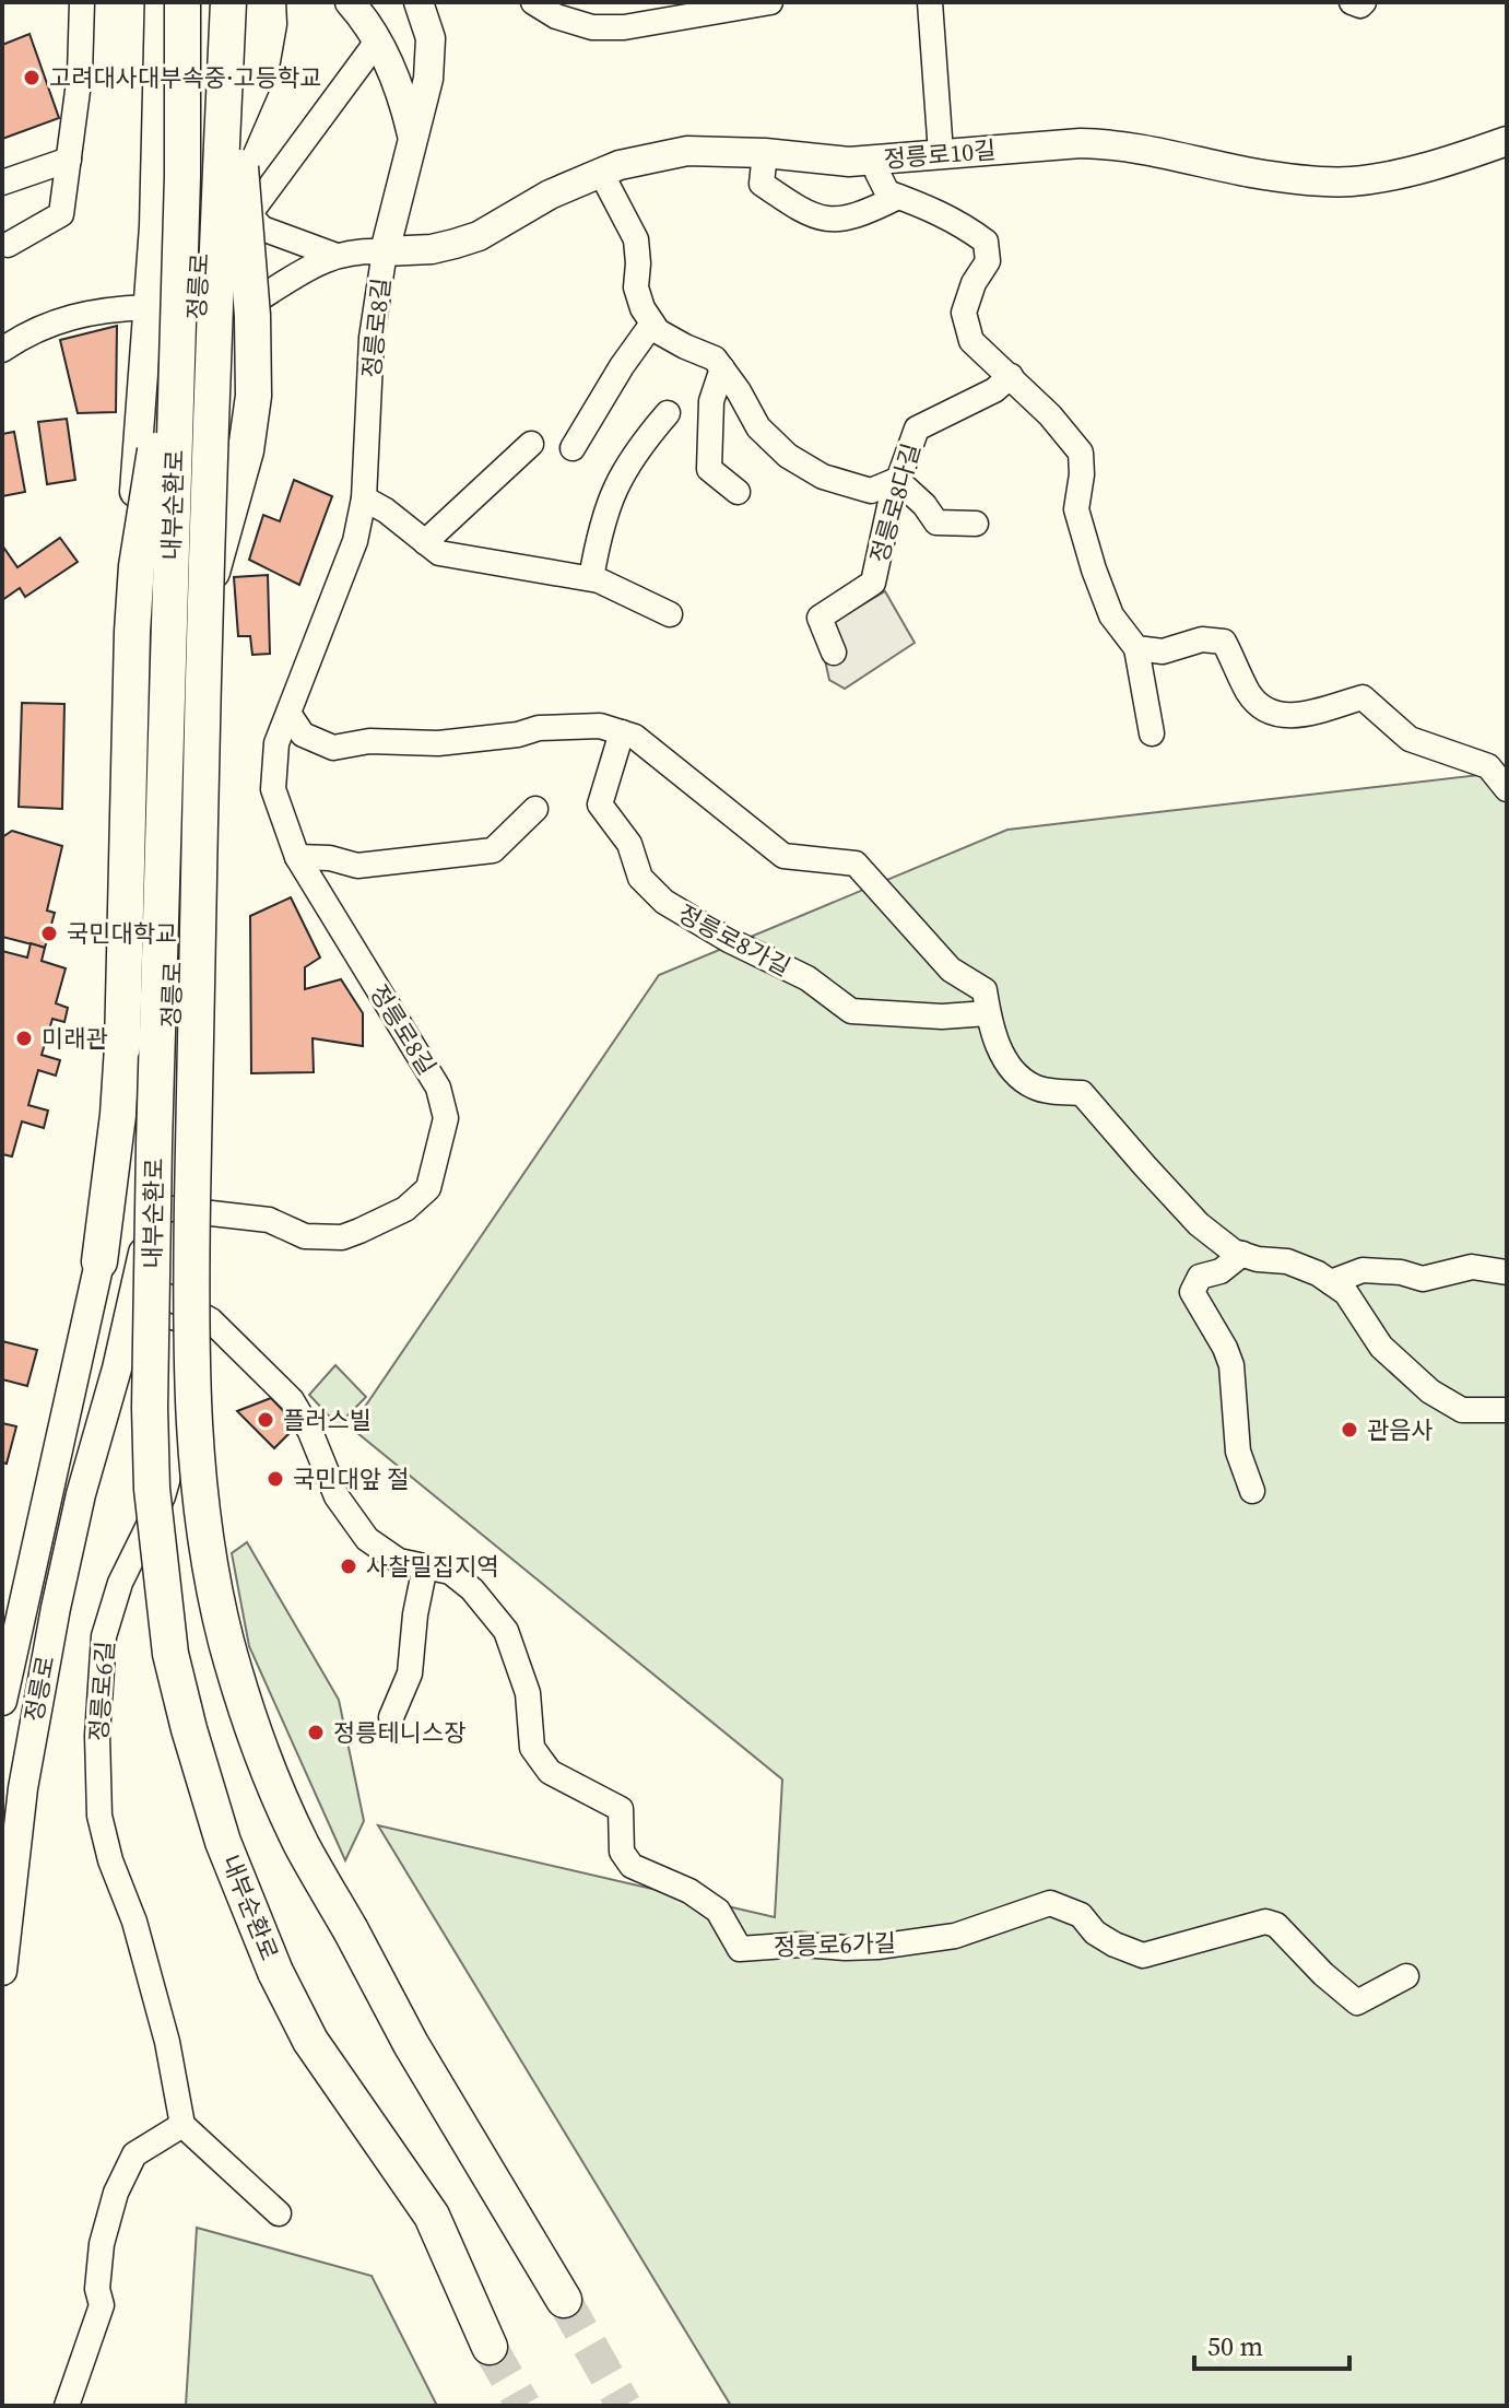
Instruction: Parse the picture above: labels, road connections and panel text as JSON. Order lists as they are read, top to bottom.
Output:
{
  "streets": {
    "highway": ["내부순환로"],
    "main road": ["정릉로10길", "정릉로"],
    "street": [
      "정릉로8길",
      "정릉로8다길",
      "정릉로8가길",
      "정릉로6길",
      "정릉로6가길"
    ]
  },
  "crossings": [
    ["정릉로10길", "정릉로8길"],
    ["정릉로", "정릉로8길"],
    ["정릉로", "내부순환로"],
    ["정릉로", "정릉로6길"],
    ["정릉로8길", "정릉로6길"],
    ["정릉로6길", "정릉로6가길"]
  ],
  "places": [
    "고려대사대부속중·고등학교",
    "국민대학교",
    "미래관",
    "플러스빌",
    "관음사",
    "국민대앞 절",
    "사찰밀집지역",
    "정릉테니스장"
  ],
  "scale_bar": "50 m"
}
